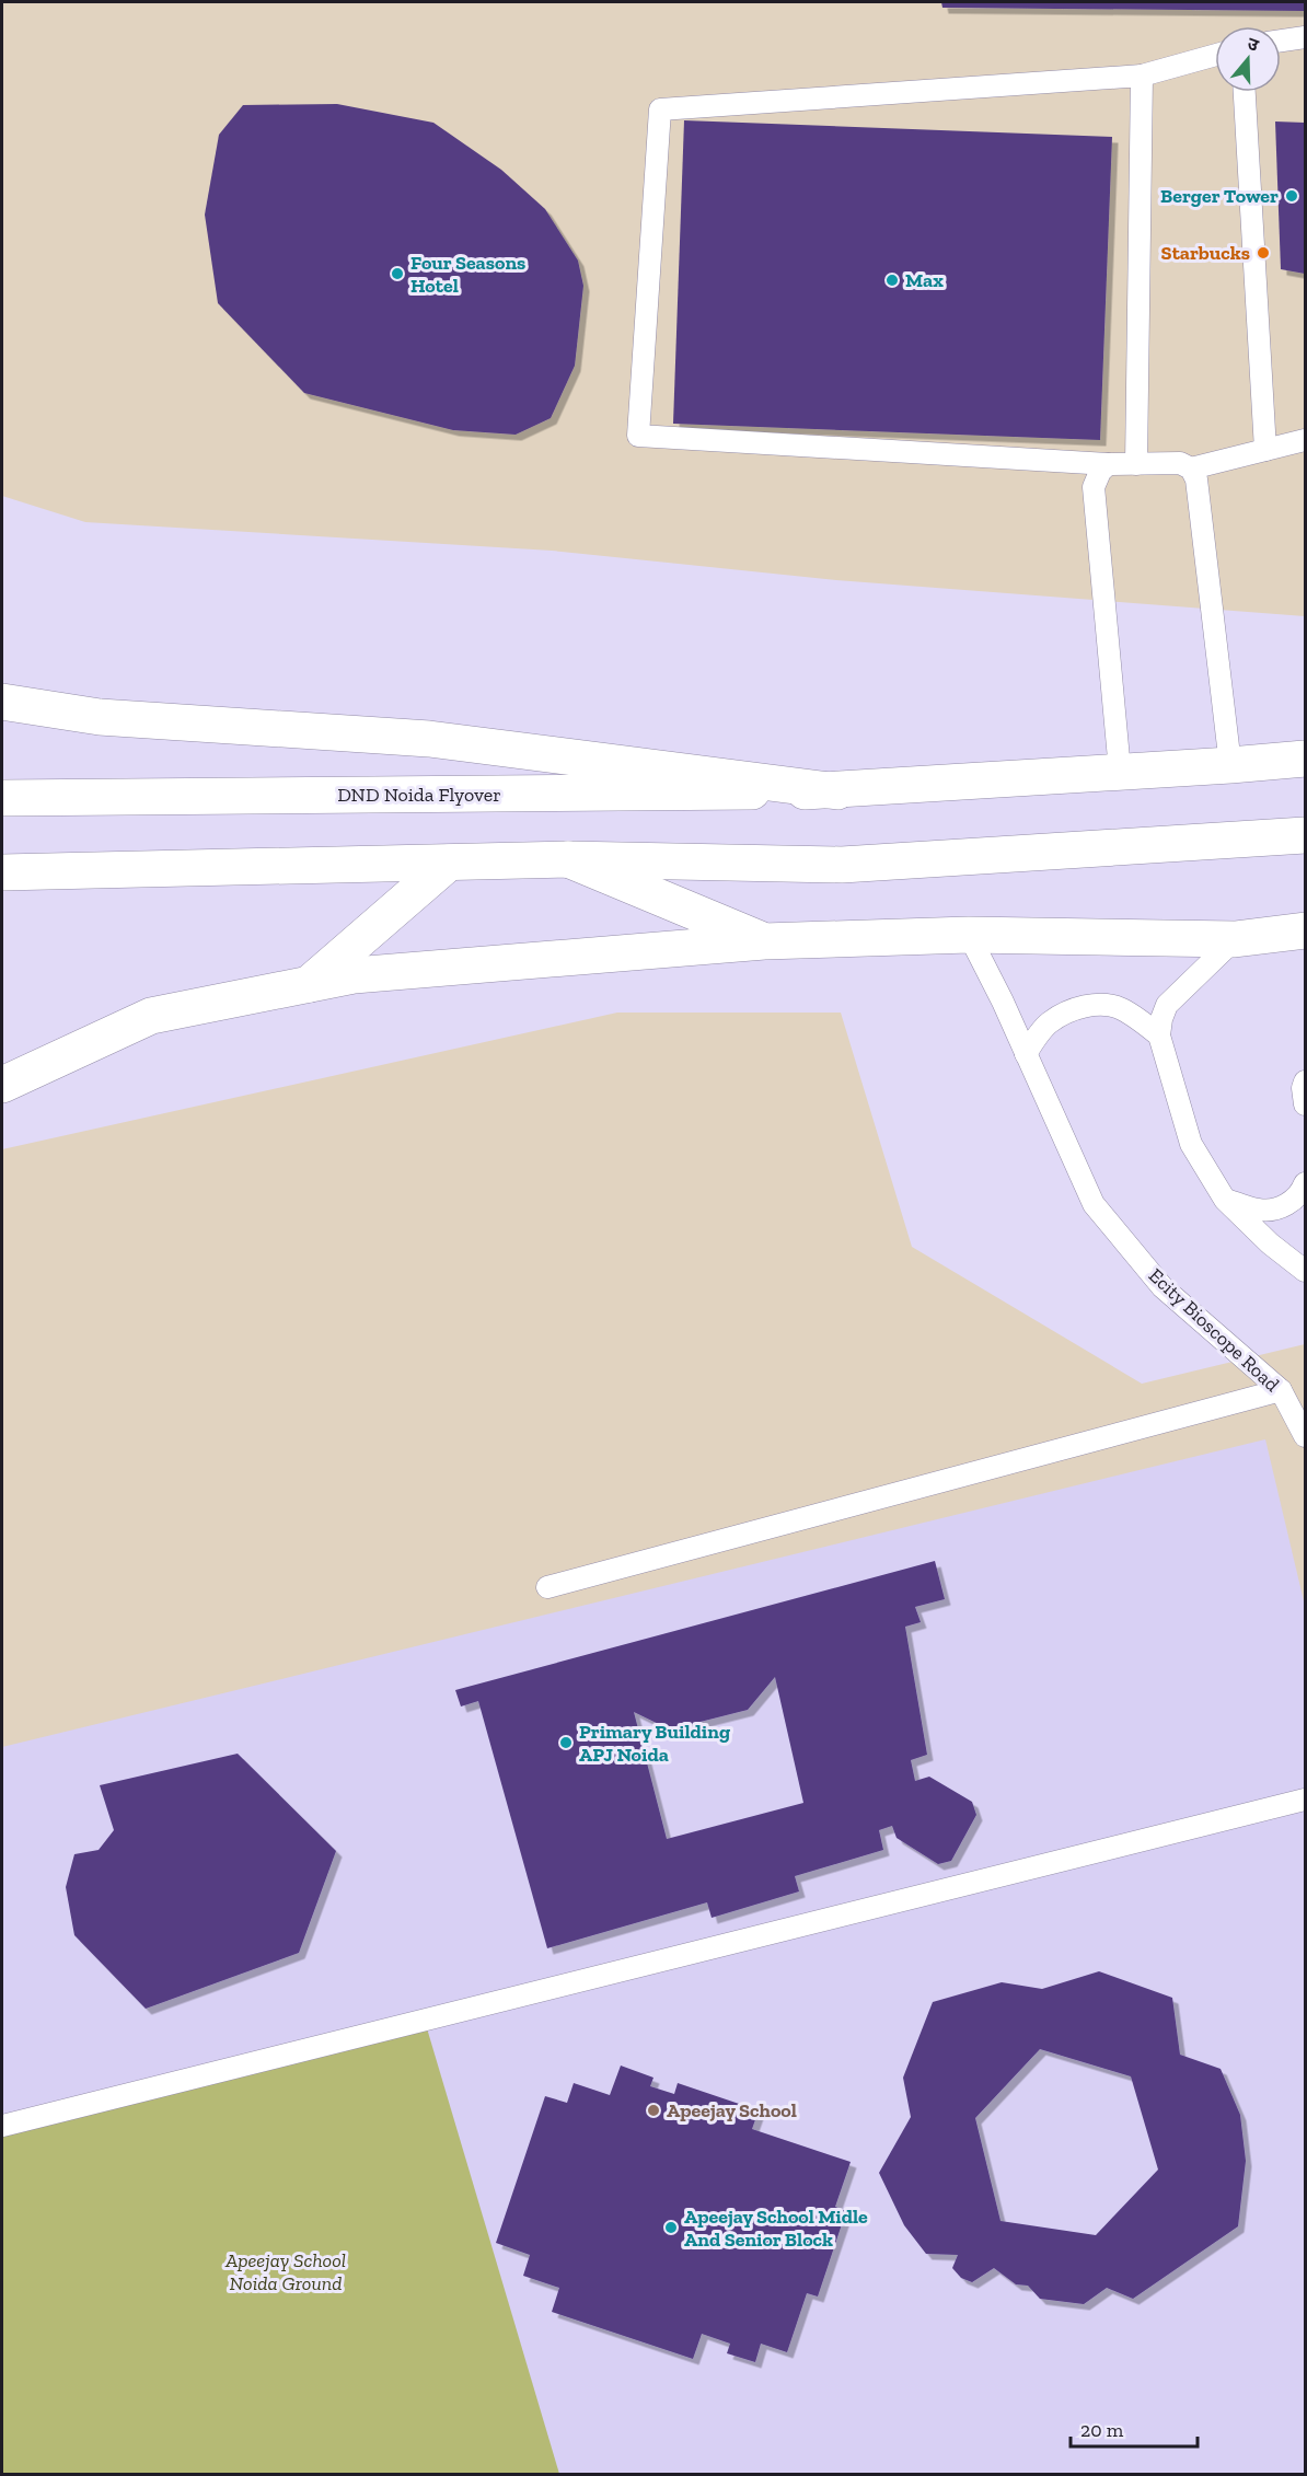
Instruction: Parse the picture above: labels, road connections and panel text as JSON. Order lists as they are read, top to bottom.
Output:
{
  "streets": {
    "main road": ["DND Noida Flyover"],
    "lane": ["Ecity Bioscope Road"]
  },
  "parks": ["Apeejay School Noida Ground"],
  "places": [
    "Berger Tower",
    "Starbucks",
    "Four Seasons Hotel",
    "Max",
    "Primary Building APJ Noida",
    "Apeejay School",
    "Apeejay School Midle And Senior Block"
  ],
  "scale_bar": "20 m",
  "north": "top"
}
